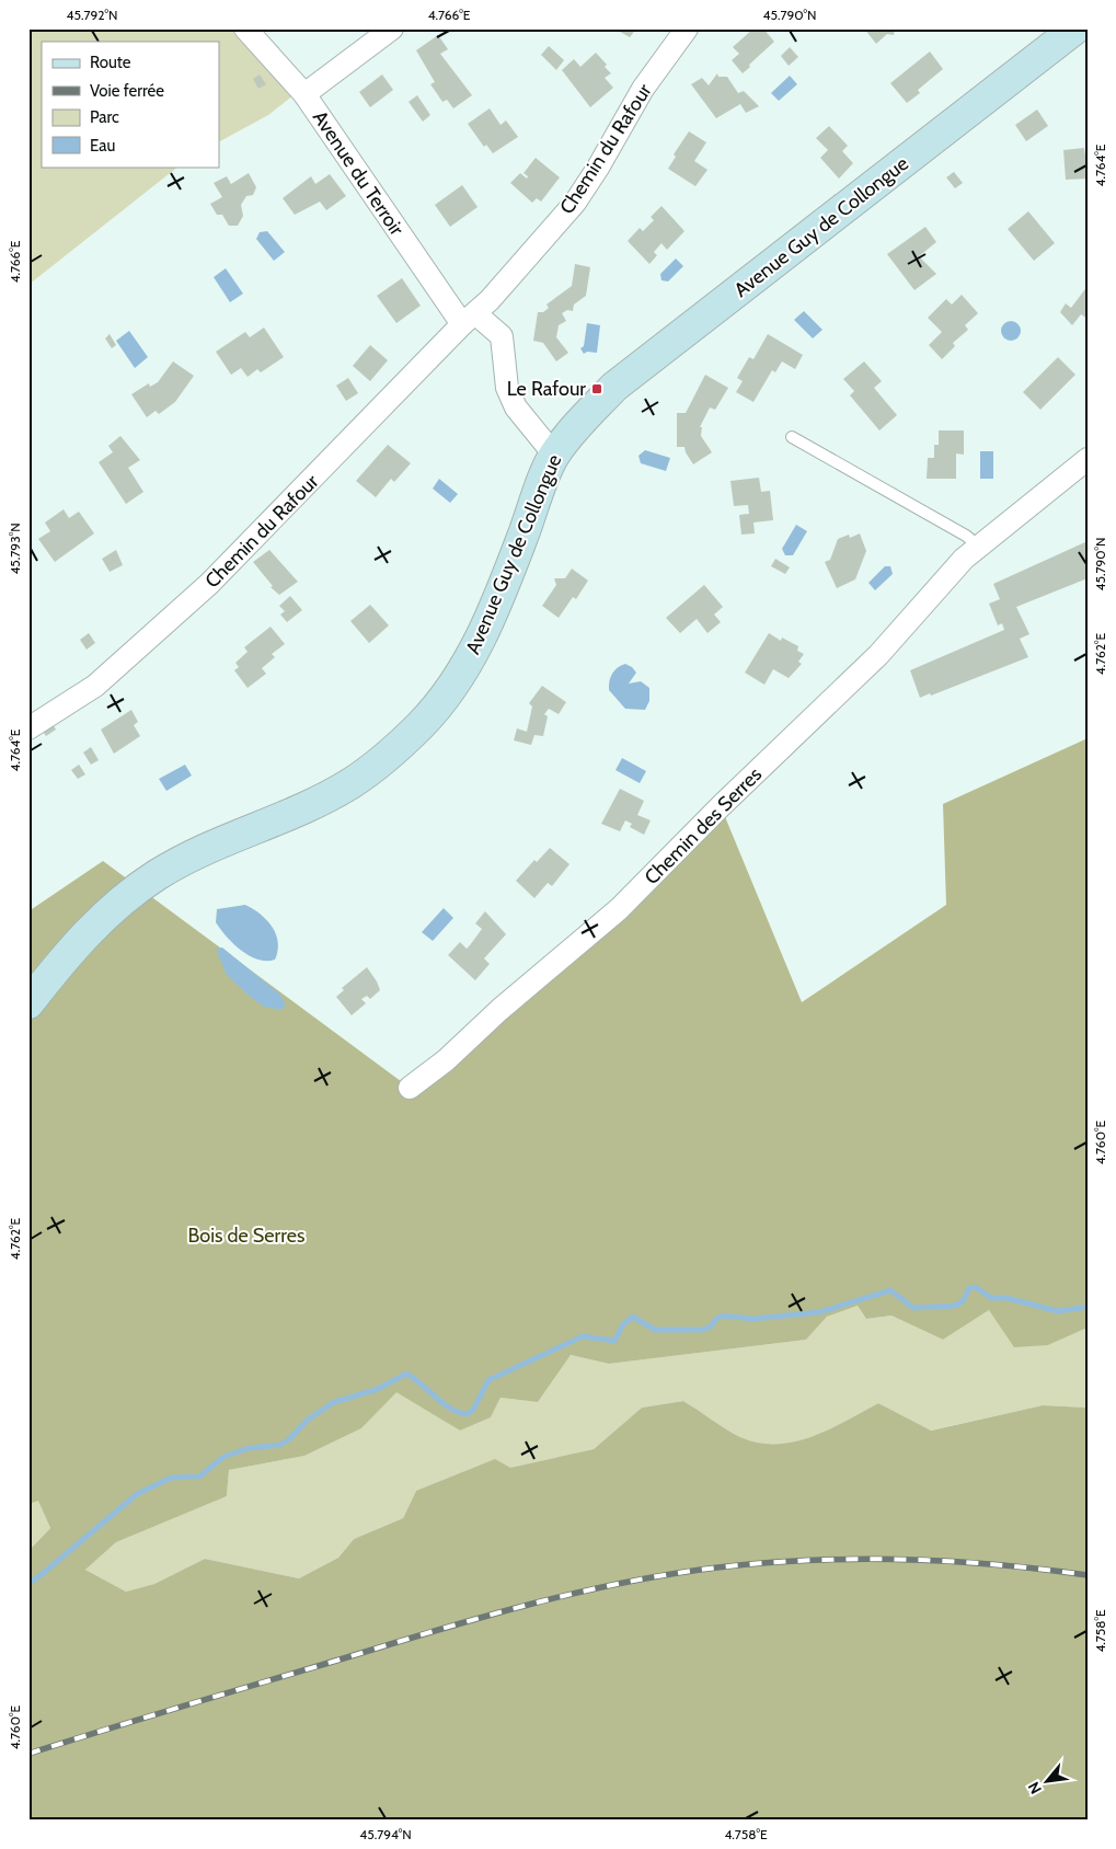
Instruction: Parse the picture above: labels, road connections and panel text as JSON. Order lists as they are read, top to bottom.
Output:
{
  "streets": {
    "main road": ["Avenue Guy de Collongue"],
    "street": ["Chemin du Rafour", "Avenue du Terroir", "Chemin des Serres"]
  },
  "crossings": [
    ["Chemin du Rafour", "Avenue du Terroir"]
  ],
  "parks": ["Bois de Serres"],
  "places": {
    "transit": ["Le Rafour"]
  },
  "legend": [
    "Route",
    "Voie ferrée",
    "Parc",
    "Eau"
  ],
  "north": "bottom left",
  "coordinates": [
    "45.792°N",
    "4.766°E",
    "45.790°N",
    "4.764°E",
    "45.793°N",
    "4.762°E",
    "4.760°E",
    "4.758°E",
    "45.794°N"
  ]
}
